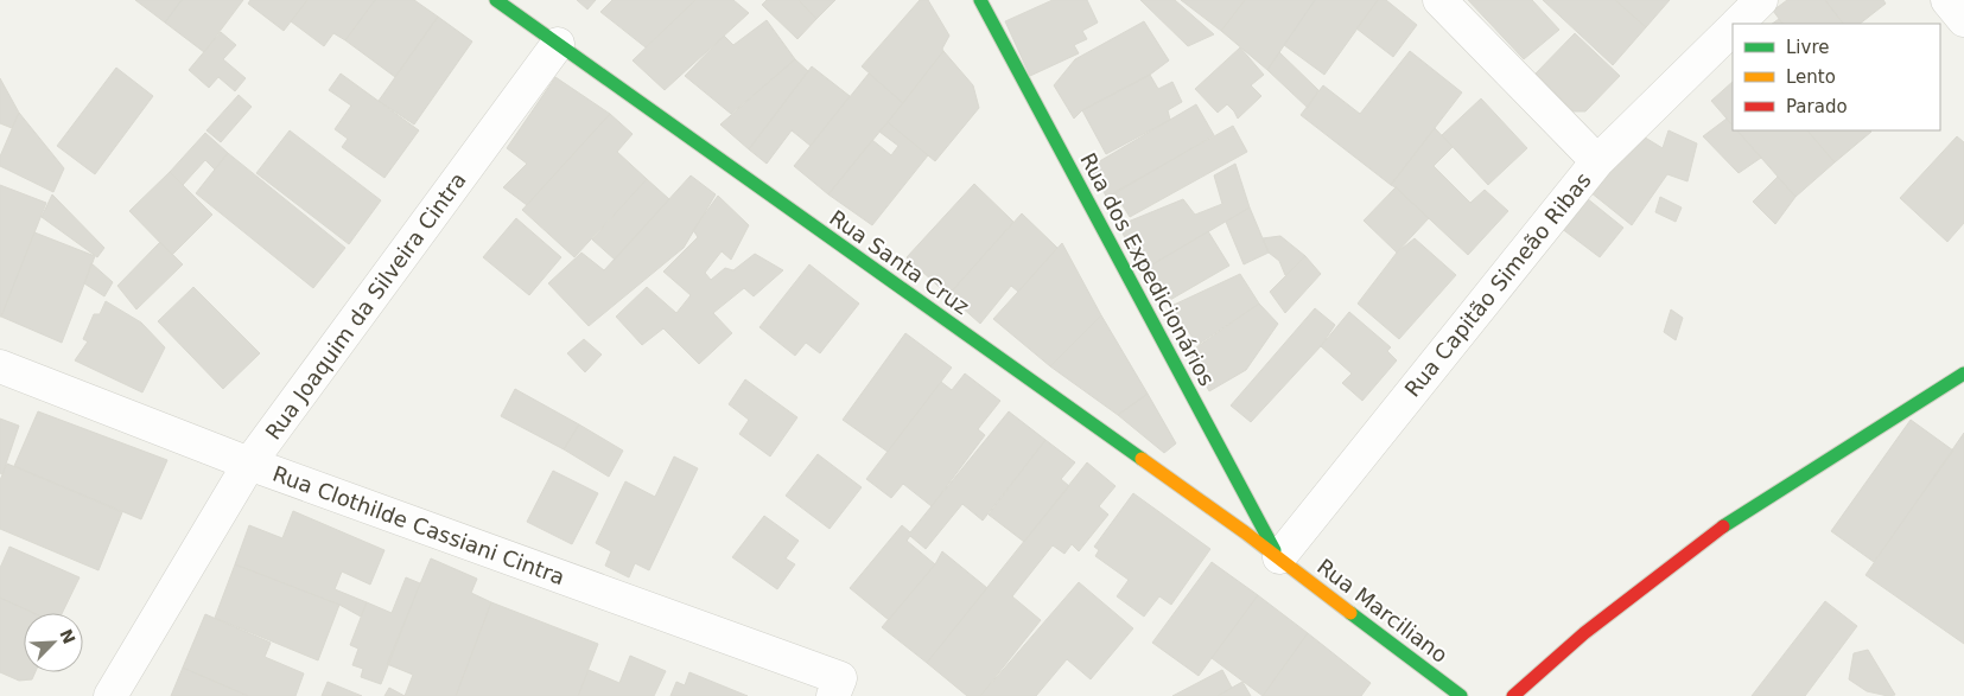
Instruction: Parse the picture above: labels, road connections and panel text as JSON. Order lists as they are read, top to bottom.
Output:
{
  "streets": {
    "street": [
      "Rua Santa Cruz",
      "Rua dos Expedicionários",
      "Rua Capitão Simeão Ribas",
      "Rua Joaquim da Silveira Cintra",
      "Rua Clothilde Cassiani Cintra",
      "Rua Marciliano"
    ]
  },
  "crossings": [
    ["Rua Santa Cruz", "Rua dos Expedicionários"],
    ["Rua Santa Cruz", "Rua Capitão Simeão Ribas"],
    ["Rua Santa Cruz", "Rua Joaquim da Silveira Cintra"],
    ["Rua Santa Cruz", "Rua Marciliano"],
    ["Rua dos Expedicionários", "Rua Capitão Simeão Ribas"],
    ["Rua dos Expedicionários", "Rua Marciliano"],
    ["Rua Capitão Simeão Ribas", "Rua Marciliano"],
    ["Rua Joaquim da Silveira Cintra", "Rua Clothilde Cassiani Cintra"]
  ],
  "legend": ["Livre", "Lento", "Parado"],
  "north": "top right"
}
